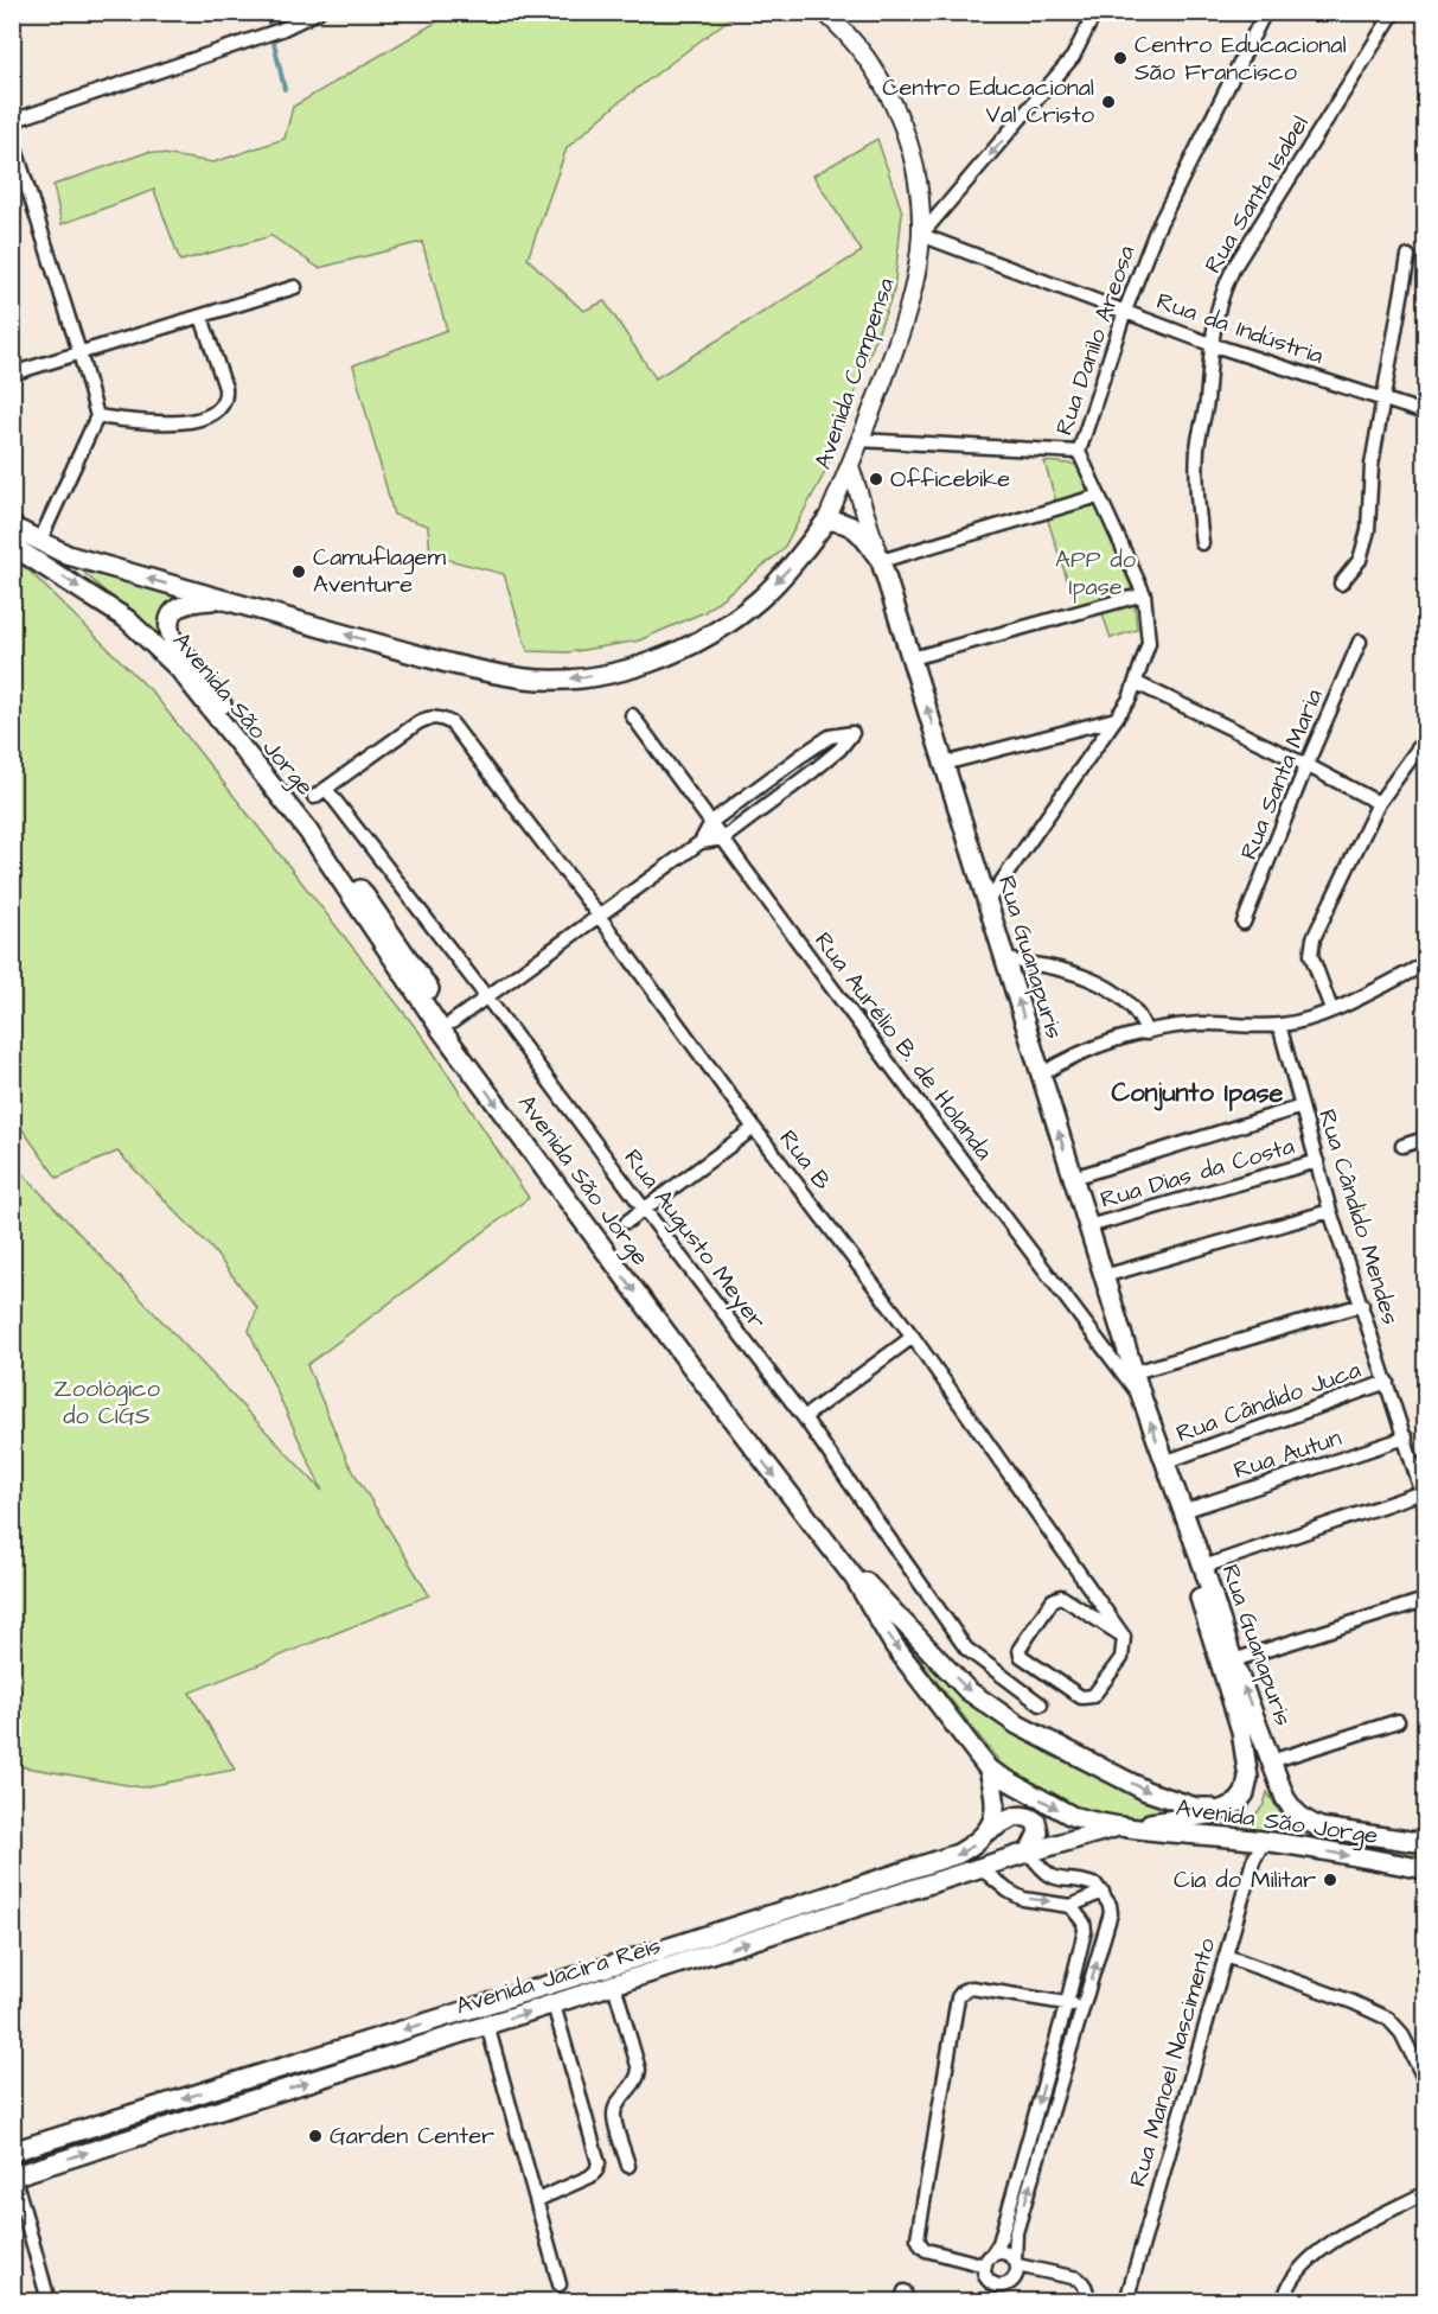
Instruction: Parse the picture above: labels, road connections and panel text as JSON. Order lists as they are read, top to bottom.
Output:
{
  "streets": {
    "main road": [
      "Avenida Compensa",
      "Avenida São Jorge",
      "Rua Guanapuris",
      "Avenida Jacira Reis"
    ],
    "street": [
      "Rua Santa Isabel",
      "Rua da Indústria",
      "Rua Danilo Areosa",
      "Rua Santa Maria",
      "Rua Aurélio B. de Holanda",
      "Rua B",
      "Rua Dias da Costa",
      "Rua Cândido Mendes",
      "Rua Augusto Meyer",
      "Rua Cândido Juca",
      "Rua Autun",
      "Rua Manoel Nascimento"
    ]
  },
  "crossings": [
    ["Rua Santa Isabel", "Rua da Indústria"],
    ["Rua da Indústria", "Rua Danilo Areosa"],
    ["Rua da Indústria", "Avenida Compensa"],
    ["Rua Danilo Areosa", "Rua Guanapuris"],
    ["Avenida Compensa", "Rua Guanapuris"],
    ["Avenida São Jorge", "Rua Guanapuris"],
    ["Avenida São Jorge", "Avenida Jacira Reis"],
    ["Avenida São Jorge", "Rua Manoel Nascimento"],
    ["Rua Guanapuris", "Rua Aurélio B. de Holanda"],
    ["Rua Guanapuris", "Rua Dias da Costa"],
    ["Rua Guanapuris", "Rua Cândido Juca"],
    ["Rua Guanapuris", "Rua Autun"],
    ["Rua B", "Rua Augusto Meyer"],
    ["Rua Dias da Costa", "Rua Cândido Mendes"],
    ["Rua Cândido Mendes", "Rua Cândido Juca"],
    ["Rua Cândido Mendes", "Rua Autun"]
  ],
  "one_way": ["Avenida Compensa", "Avenida São Jorge"],
  "districts": ["Conjunto Ipase"],
  "parks": ["APP do Ipase", "Zoológico do CIGS"],
  "places": [
    "Centro Educacional São Francisco",
    "Centro Educacional Val Cristo",
    "Officebike",
    "Camuflagem Aventure",
    "Cia do Militar",
    "Garden Center"
  ]
}
